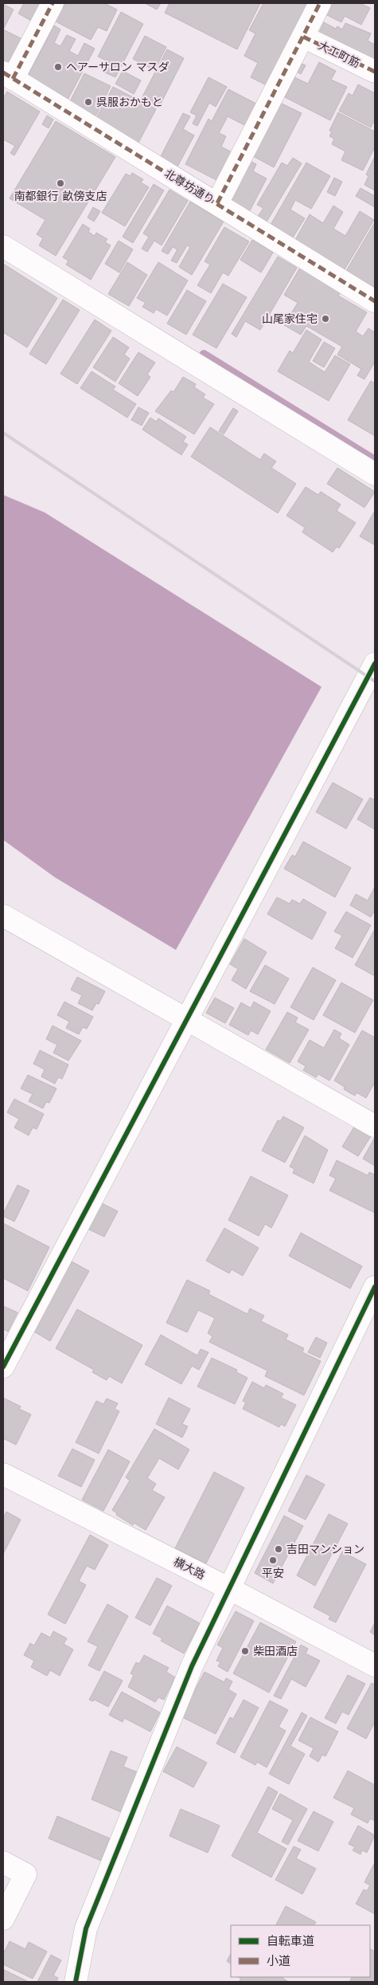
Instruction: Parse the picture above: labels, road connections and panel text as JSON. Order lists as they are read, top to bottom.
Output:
{
  "streets": {
    "street": ["大工町筋", "北尊坊通り", "横大路"]
  },
  "places": [
    "ヘアーサロン マスダ",
    "呉服おかもと",
    "南都銀行 畝傍支店",
    "山尾家住宅",
    "吉田マンション",
    "平安",
    "柴田酒店"
  ],
  "legend": ["自転車道", "小道"]
}
